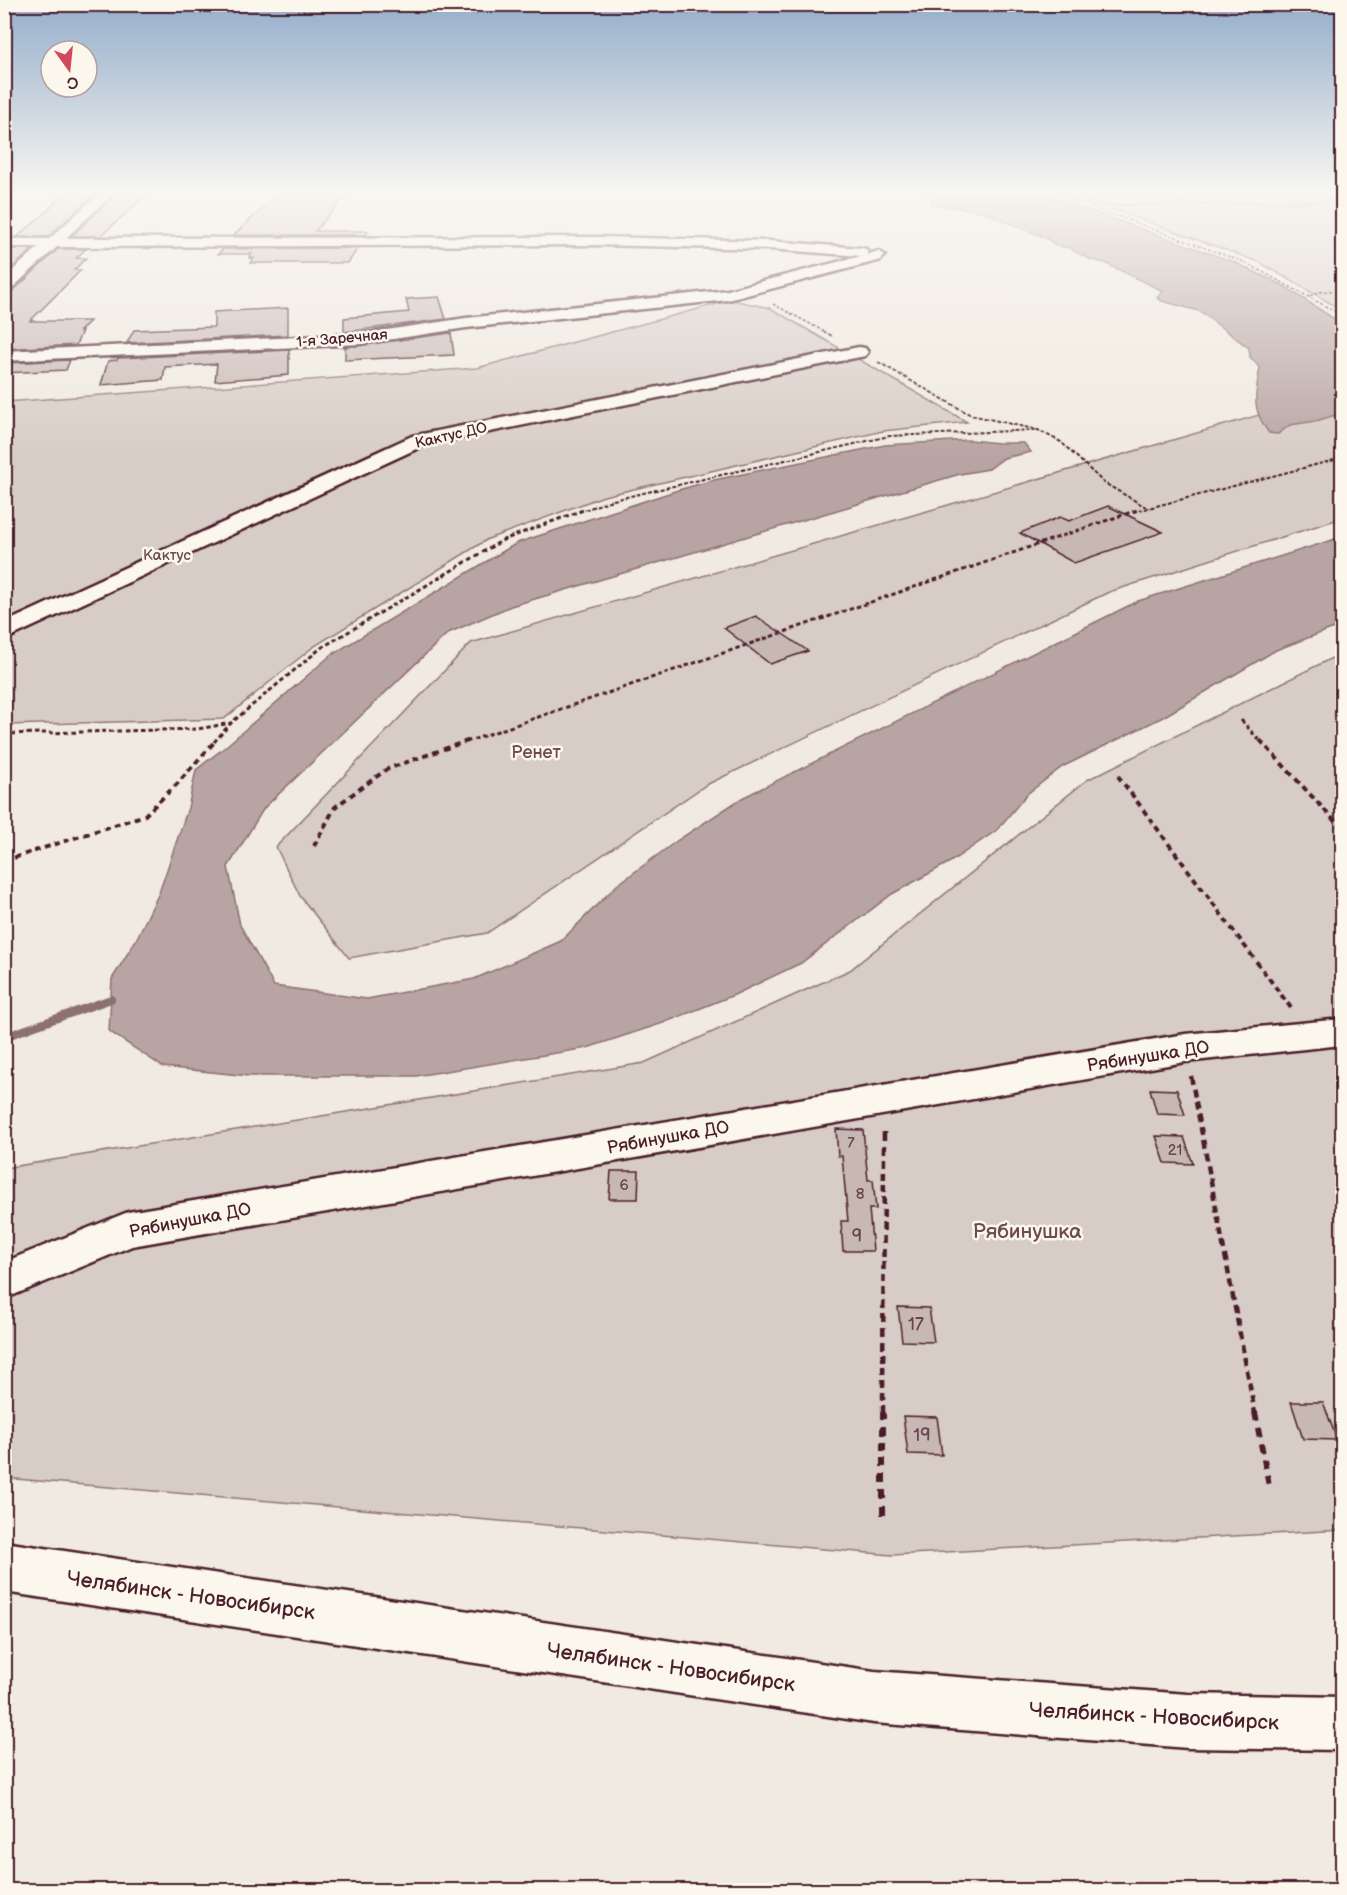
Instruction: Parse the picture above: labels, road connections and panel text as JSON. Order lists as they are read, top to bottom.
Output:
{
  "streets": {
    "main road": [
      "1-я Заречная",
      "Кактус ДО",
      "Рябинушка ДО",
      "Челябинск - Новосибирск"
    ]
  },
  "parks": ["Кактус", "Ренет", "Рябинушка"],
  "house_numbers": [
    "7",
    "21",
    "6",
    "8",
    "9",
    "17",
    "19"
  ],
  "north": "bottom"
}
